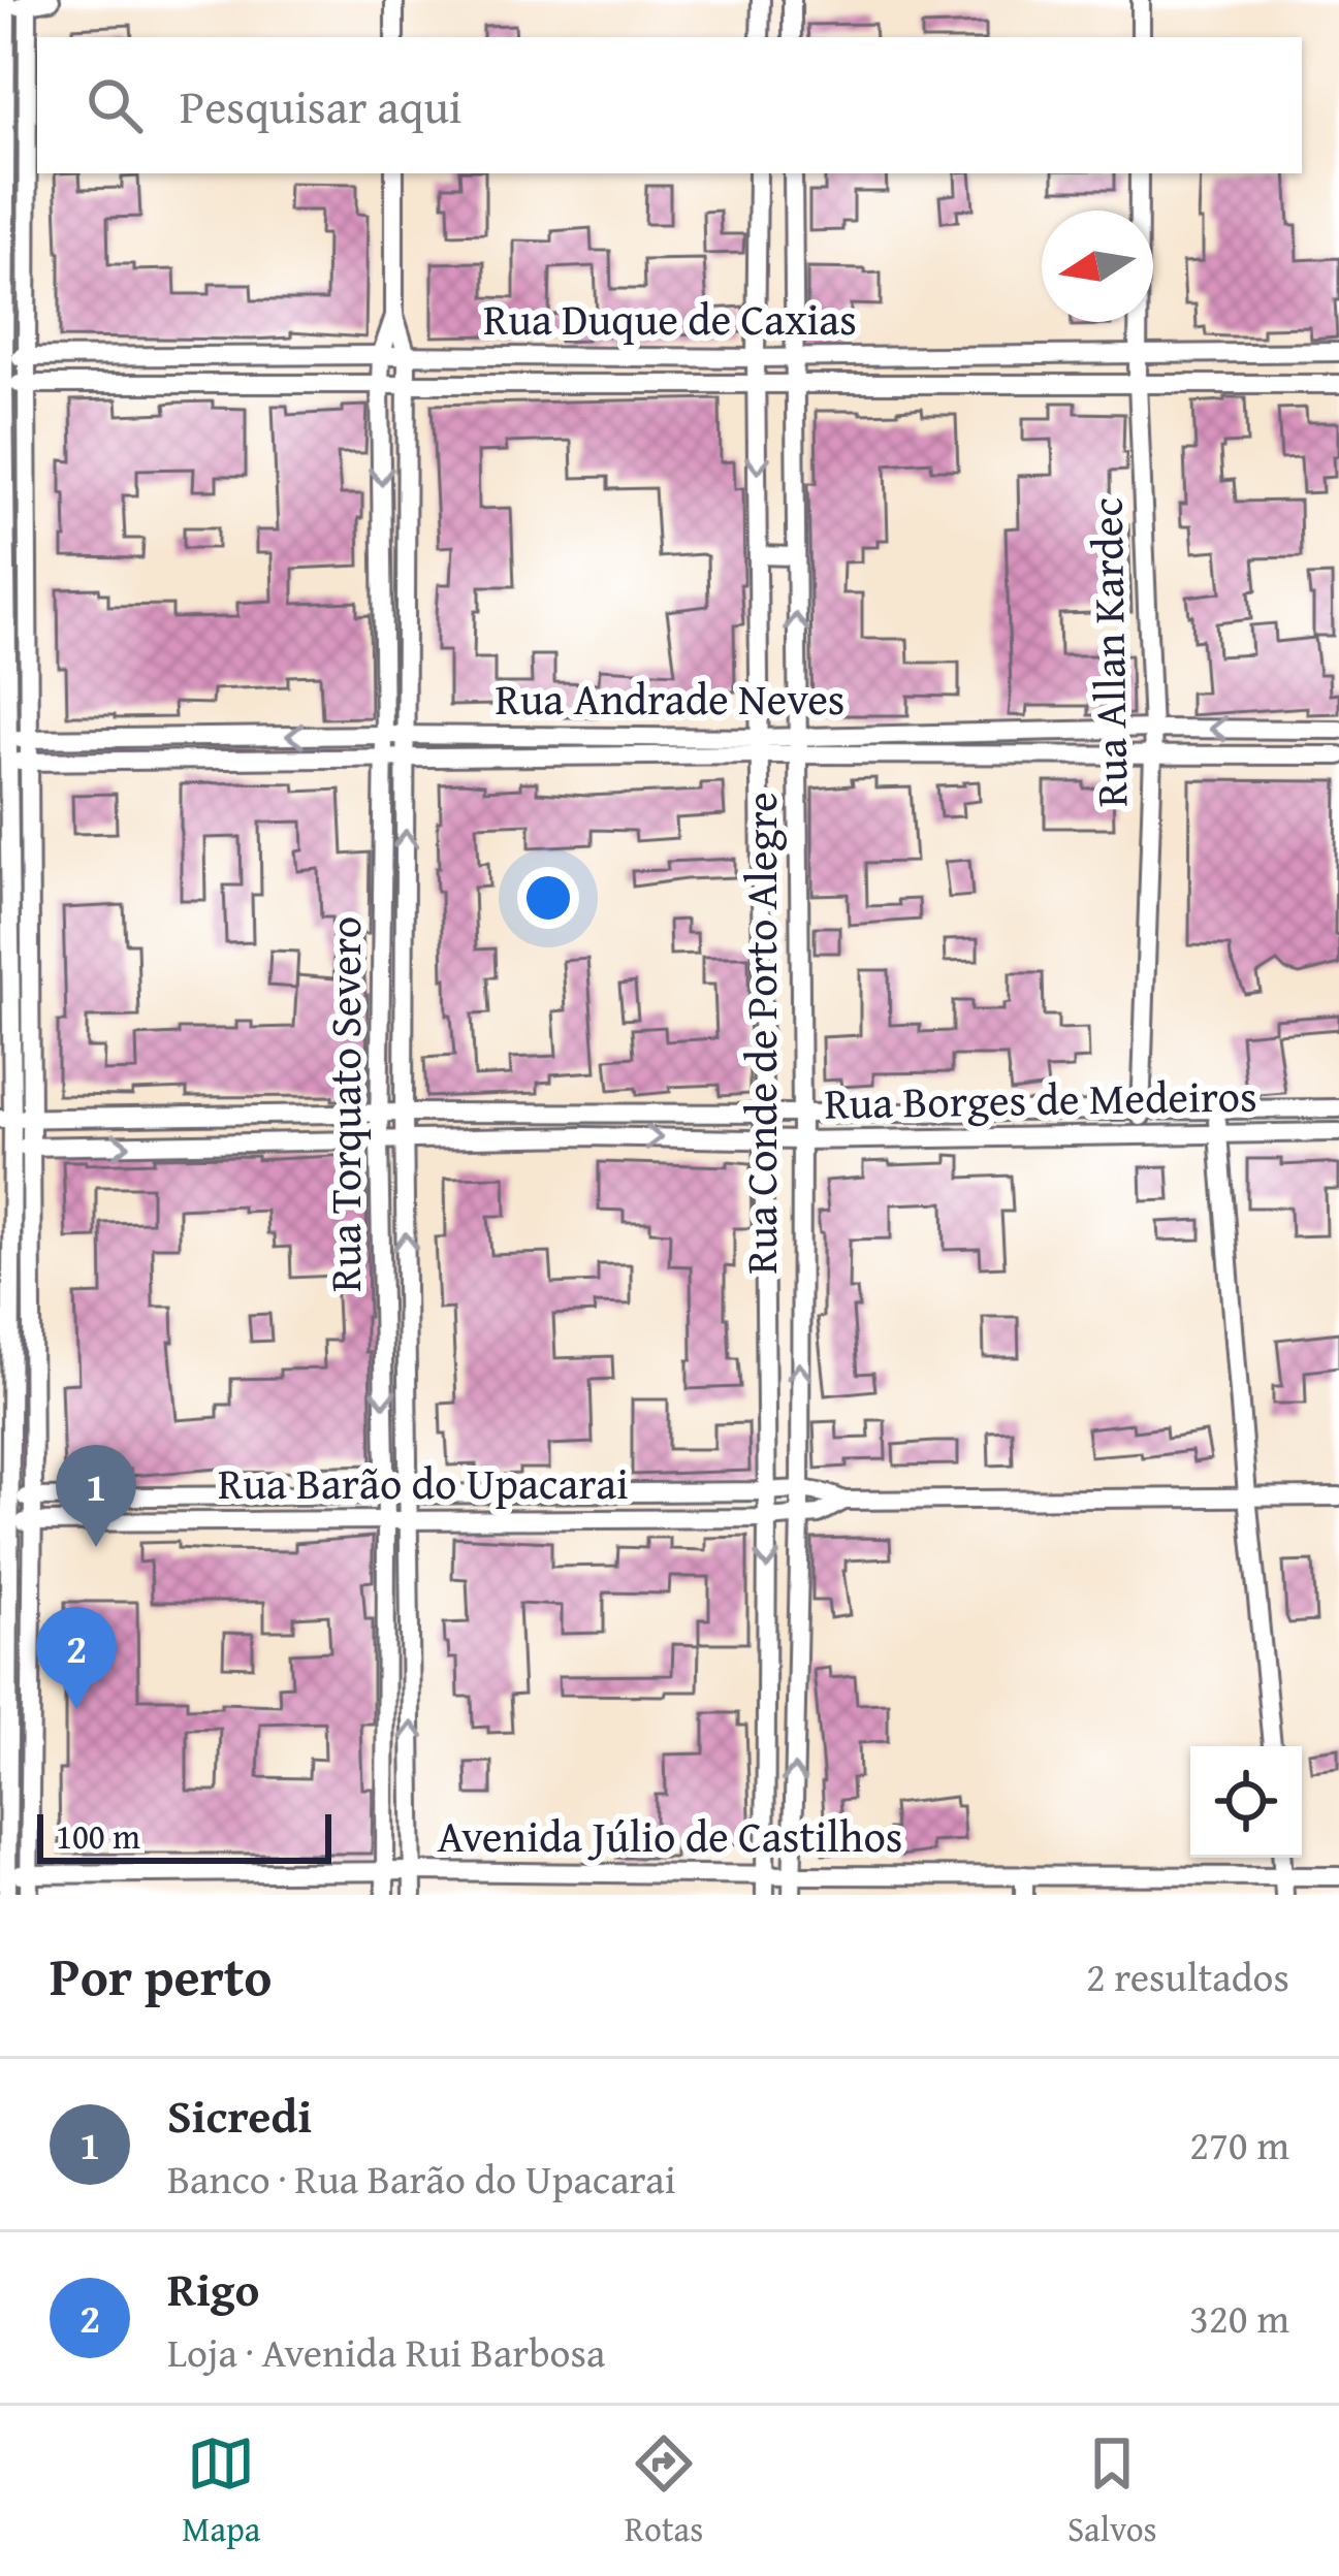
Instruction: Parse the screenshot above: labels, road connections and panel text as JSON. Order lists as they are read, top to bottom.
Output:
{
  "streets": {
    "street": [
      "Rua Duque de Caxias",
      "Rua Allan Kardec",
      "Rua Andrade Neves",
      "Rua Conde de Porto Alegre",
      "Rua Borges de Medeiros",
      "Rua Torquato Severo",
      "Rua Barão do Upacarai",
      "Avenida Júlio de Castilhos"
    ]
  },
  "crossings": [
    ["Rua Duque de Caxias", "Rua Allan Kardec"],
    ["Rua Duque de Caxias", "Rua Conde de Porto Alegre"],
    ["Rua Duque de Caxias", "Rua Torquato Severo"],
    ["Rua Allan Kardec", "Rua Andrade Neves"],
    ["Rua Allan Kardec", "Rua Borges de Medeiros"],
    ["Rua Andrade Neves", "Rua Conde de Porto Alegre"],
    ["Rua Andrade Neves", "Rua Torquato Severo"],
    ["Rua Conde de Porto Alegre", "Rua Borges de Medeiros"],
    ["Rua Conde de Porto Alegre", "Rua Barão do Upacarai"],
    ["Rua Conde de Porto Alegre", "Avenida Júlio de Castilhos"],
    ["Rua Borges de Medeiros", "Rua Torquato Severo"],
    ["Rua Torquato Severo", "Rua Barão do Upacarai"],
    ["Rua Torquato Severo", "Avenida Júlio de Castilhos"]
  ],
  "scale_bar": "100 m",
  "north": "left",
  "page": {
    "search": "Pesquisar aqui",
    "pins": ["1", "2"],
    "scale": "100 m",
    "heading": ["Por perto", "2 resultados"],
    "list": [
      {
        "mark": "1",
        "name": "Sicredi",
        "note": "Banco · Rua Barão do Upacarai",
        "value": "270 m"
      },
      {
        "mark": "2",
        "name": "Rigo",
        "note": "Loja · Avenida Rui Barbosa",
        "value": "320 m"
      }
    ],
    "nav": ["Mapa", "Rotas", "Salvos"]
  }
}
